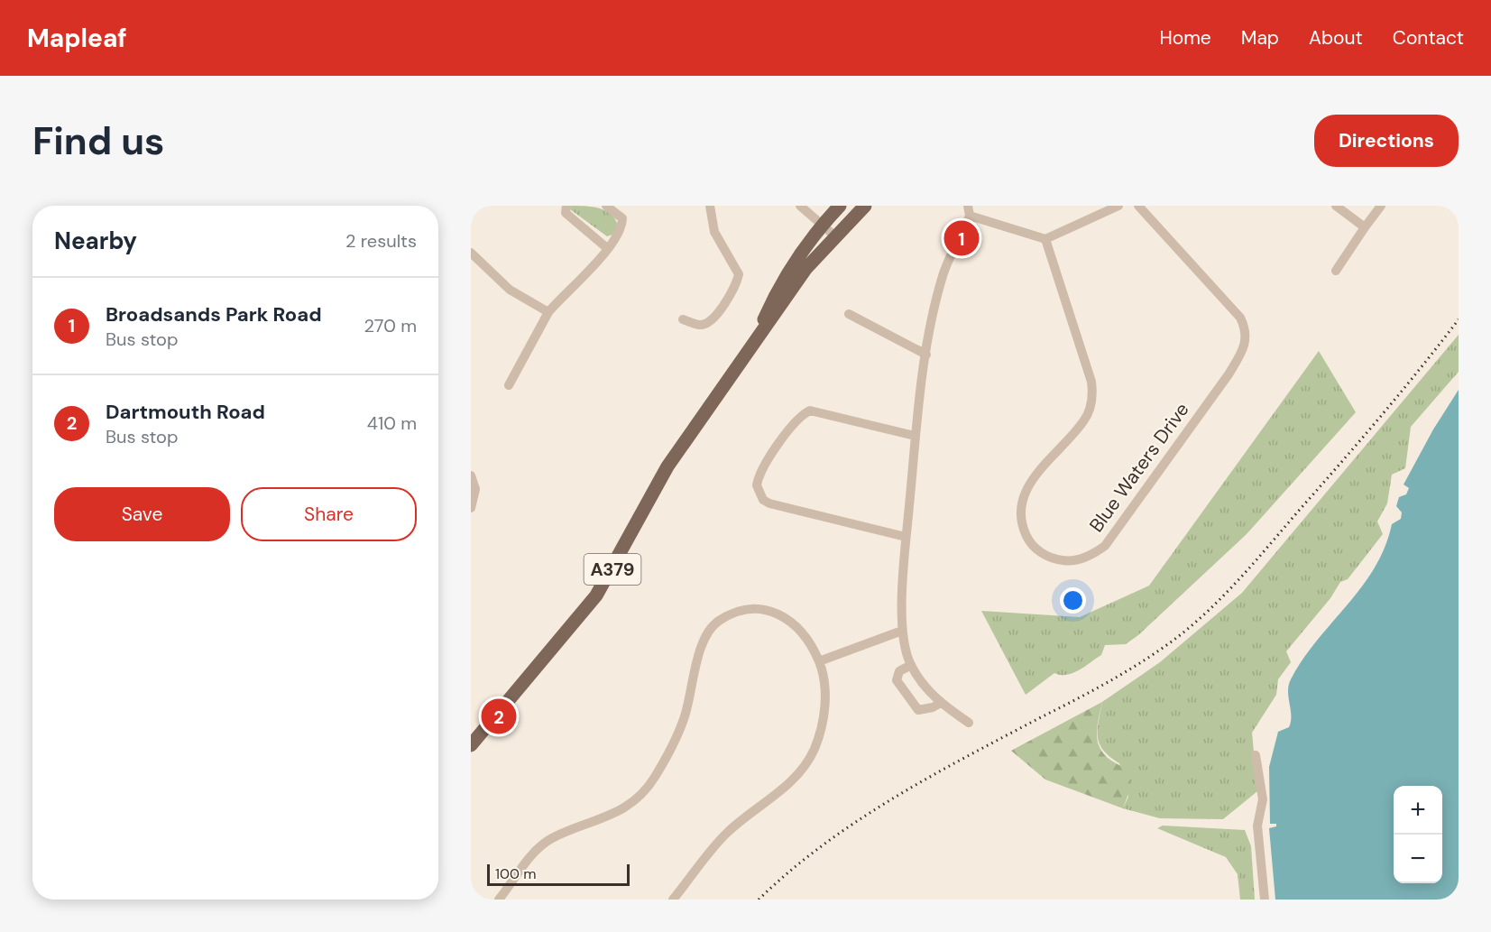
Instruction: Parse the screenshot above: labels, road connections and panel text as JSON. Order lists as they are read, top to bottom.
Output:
{
  "streets": {
    "main road": ["A379"],
    "street": ["Blue Waters Drive"]
  },
  "scale_bar": "100 m",
  "page": {
    "header": "Mapleaf",
    "nav": [
      "Home",
      "Map",
      "About",
      "Contact"
    ],
    "buttons": [
      "Directions",
      ["Save", "Share"]
    ],
    "title": "Find us",
    "heading": ["Nearby", "2 results"],
    "pins": ["1", "2"],
    "list": [
      {
        "mark": "1",
        "name": "Broadsands Park Road",
        "note": "Bus stop",
        "value": "270 m"
      },
      {
        "mark": "2",
        "name": "Dartmouth Road",
        "note": "Bus stop",
        "value": "410 m"
      }
    ],
    "map_buttons": ["+", "−"],
    "scale": "100 m"
  }
}
